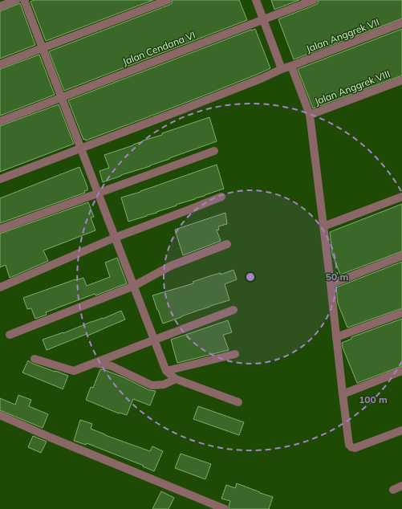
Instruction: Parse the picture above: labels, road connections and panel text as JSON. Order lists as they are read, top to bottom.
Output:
{
  "streets": {
    "street": ["Jalan Anggrek VII", "Jalan Cendana VI", "Jalan Anggrek VIII"]
  },
  "rings": ["50 m", "100 m"]
}
